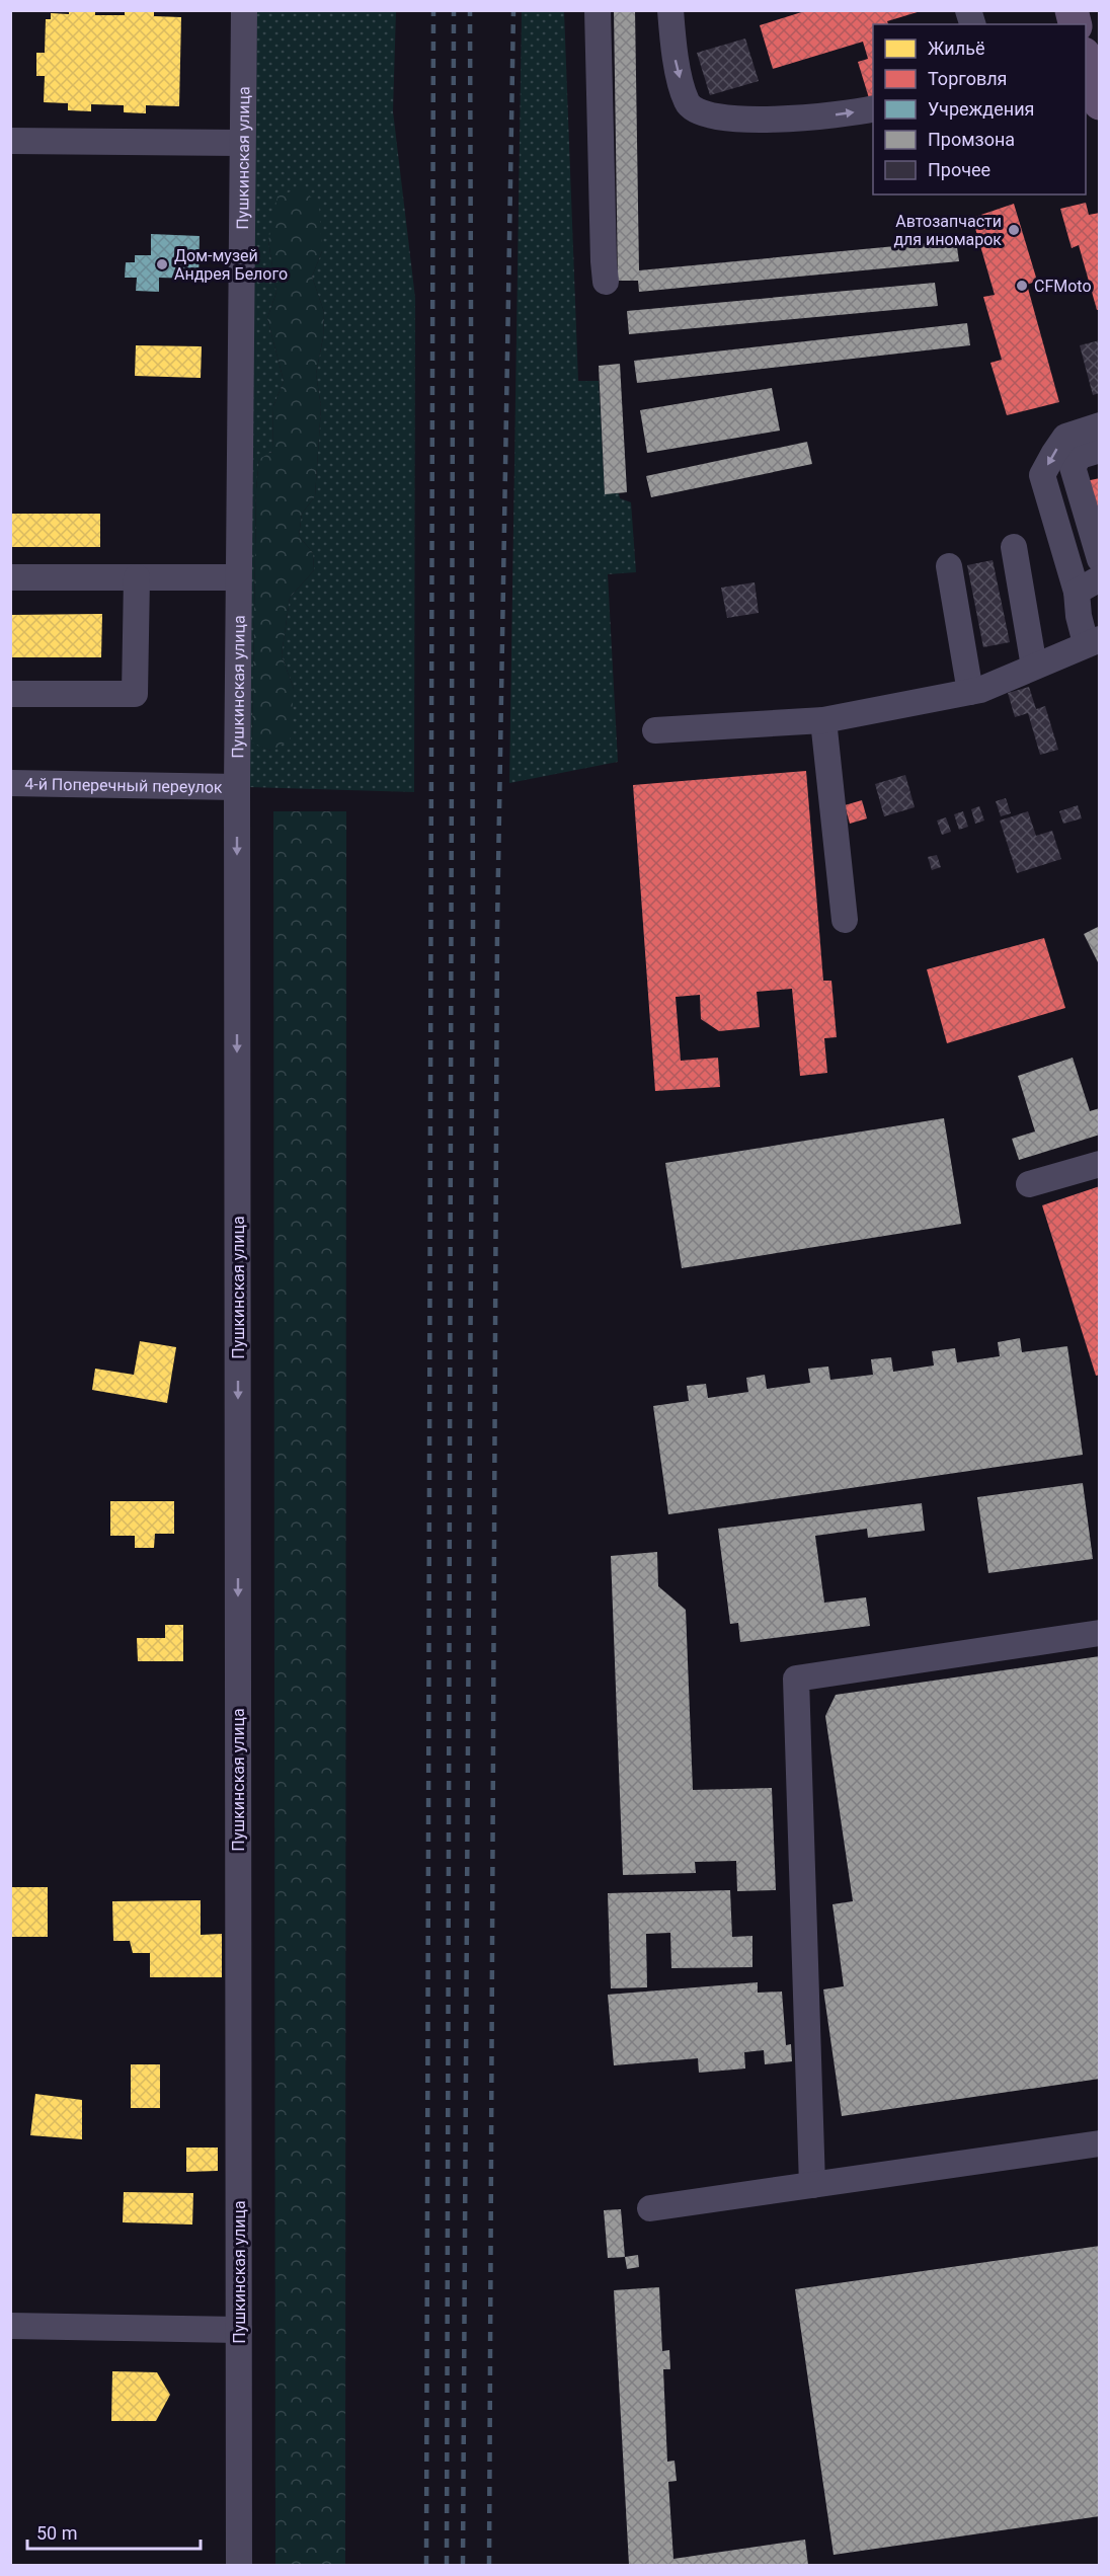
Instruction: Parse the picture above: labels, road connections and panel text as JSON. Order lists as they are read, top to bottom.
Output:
{
  "streets": {
    "street": ["Пушкинская улица", "4-й Поперечный переулок"]
  },
  "crossings": [
    ["Пушкинская улица", "4-й Поперечный переулок"]
  ],
  "one_way": ["Пушкинская улица"],
  "places": ["Автозапчасти для иномарок", "Дом-музей Андрея Белого", "CFMoto"],
  "legend": [
    "Жильё",
    "Торговля",
    "Учреждения",
    "Промзона",
    "Прочее"
  ],
  "scale_bar": "50 m"
}
